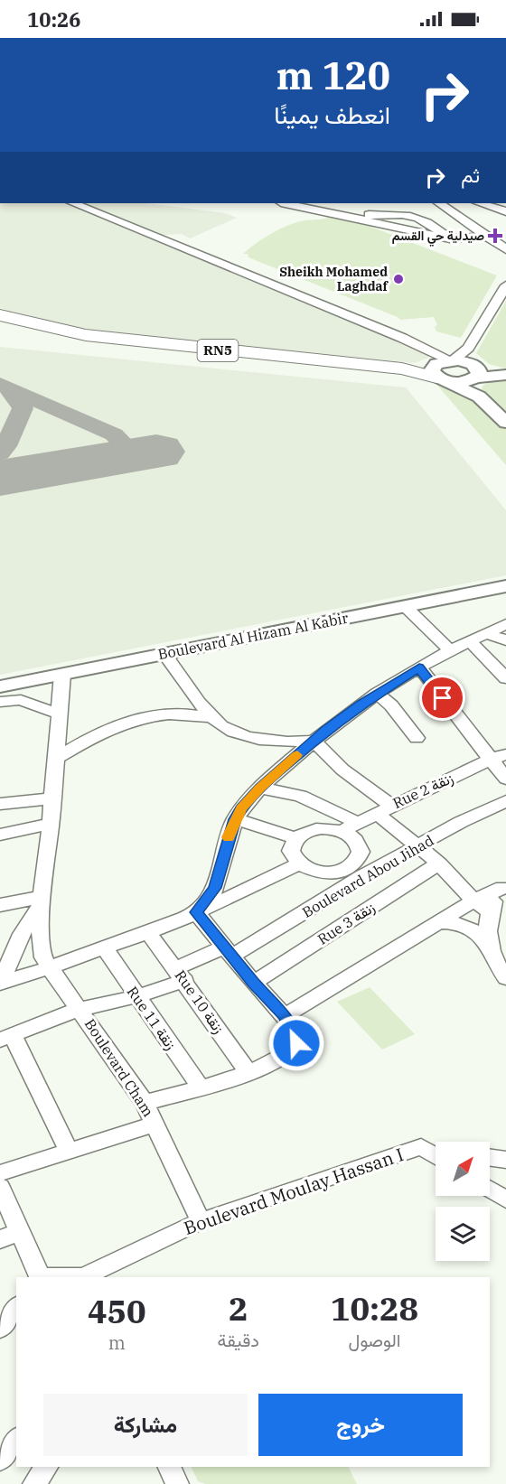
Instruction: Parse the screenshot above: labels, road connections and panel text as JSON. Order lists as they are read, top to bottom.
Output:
{
  "streets": {
    "highway": ["RN5"],
    "main road": ["Boulevard Al Hizam Al Kabir"],
    "street": [
      "Rue 2 زنقة",
      "Boulevard Abou Jihad",
      "Rue 3 زنقة",
      "Rue 10 زنقة",
      "Rue 11 زنقة",
      "Boulevard Cham",
      "Boulevard Moulay Hassan I"
    ]
  },
  "crossings": [
    ["Boulevard Al Hizam Al Kabir", "Boulevard Cham"],
    ["Boulevard Abou Jihad", "Rue 10 زنقة"],
    ["Boulevard Abou Jihad", "Rue 11 زنقة"],
    ["Boulevard Abou Jihad", "Boulevard Cham"],
    ["Boulevard Cham", "Boulevard Moulay Hassan I"]
  ],
  "places": {
    "health": ["صيدلية حي القسم"],
    "other": ["Sheikh Mohamed Laghdaf"]
  },
  "north": "top right",
  "page": {
    "status": "10:26",
    "turn": ["120 m", "انعطف يمينًا"],
    "then": "ثم",
    "eta": [
      "10:28",
      "الوصول",
      "2",
      "دقيقة",
      "450",
      "m"
    ],
    "buttons": ["خروج", "مشاركة"]
  }
}
